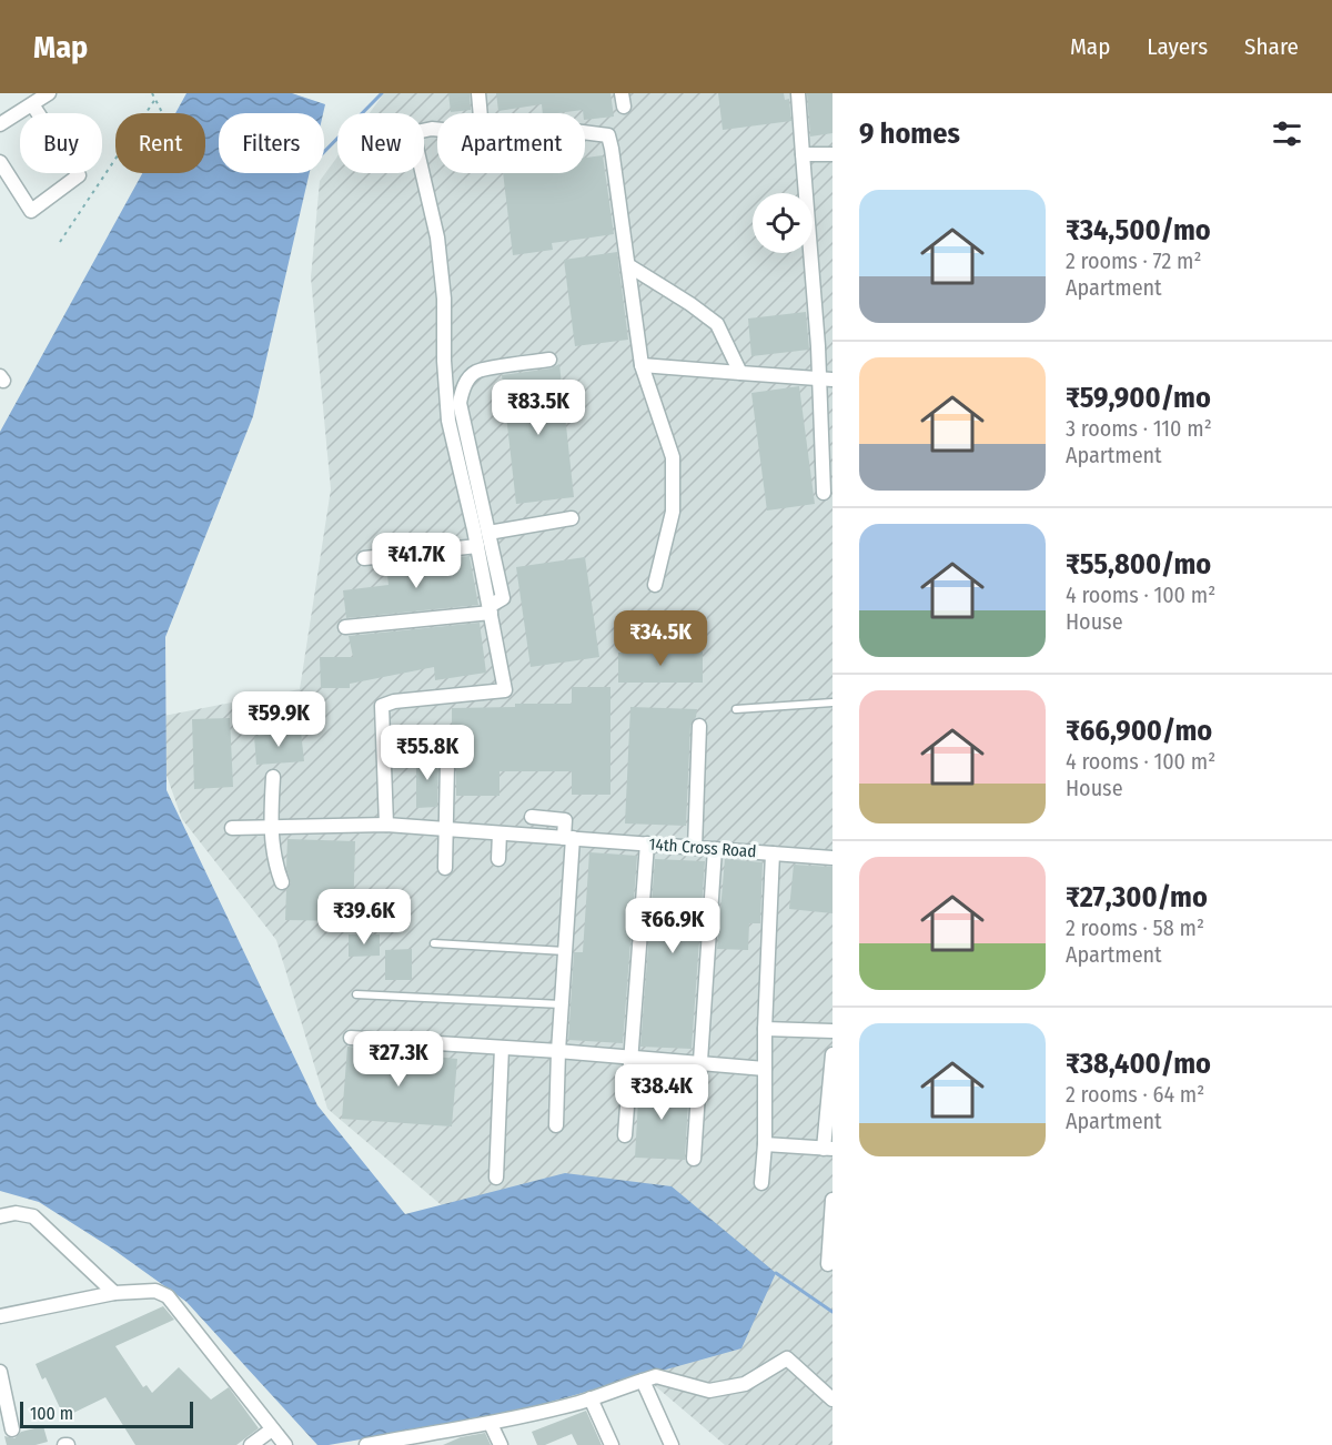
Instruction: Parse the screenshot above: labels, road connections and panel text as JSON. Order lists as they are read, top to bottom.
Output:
{
  "streets": {
    "street": ["14th Cross Road"]
  },
  "scale_bar": "100 m",
  "page": {
    "header": "Map",
    "nav": ["Map", "Layers", "Share"],
    "heading": "9 homes",
    "chip": [
      "Buy",
      "Rent",
      "Filters",
      "New",
      "Apartment"
    ],
    "list": [
      {
        "name": "₹34,500/mo",
        "note": "2 rooms · 72 m² · Apartment"
      },
      {
        "name": "₹59,900/mo",
        "note": "3 rooms · 110 m² · Apartment"
      },
      {
        "name": "₹55,800/mo",
        "note": "4 rooms · 100 m² · House"
      },
      {
        "name": "₹66,900/mo",
        "note": "4 rooms · 100 m² · House"
      },
      {
        "name": "₹27,300/mo",
        "note": "2 rooms · 58 m² · Apartment"
      },
      {
        "name": "₹38,400/mo",
        "note": "2 rooms · 64 m² · Apartment"
      }
    ],
    "price": [
      "₹83.5K",
      "₹41.7K",
      "₹34.5K",
      "₹59.9K",
      "₹55.8K",
      "₹39.6K",
      "₹66.9K",
      "₹27.3K",
      "₹38.4K"
    ],
    "scale": "100 m"
  }
}
